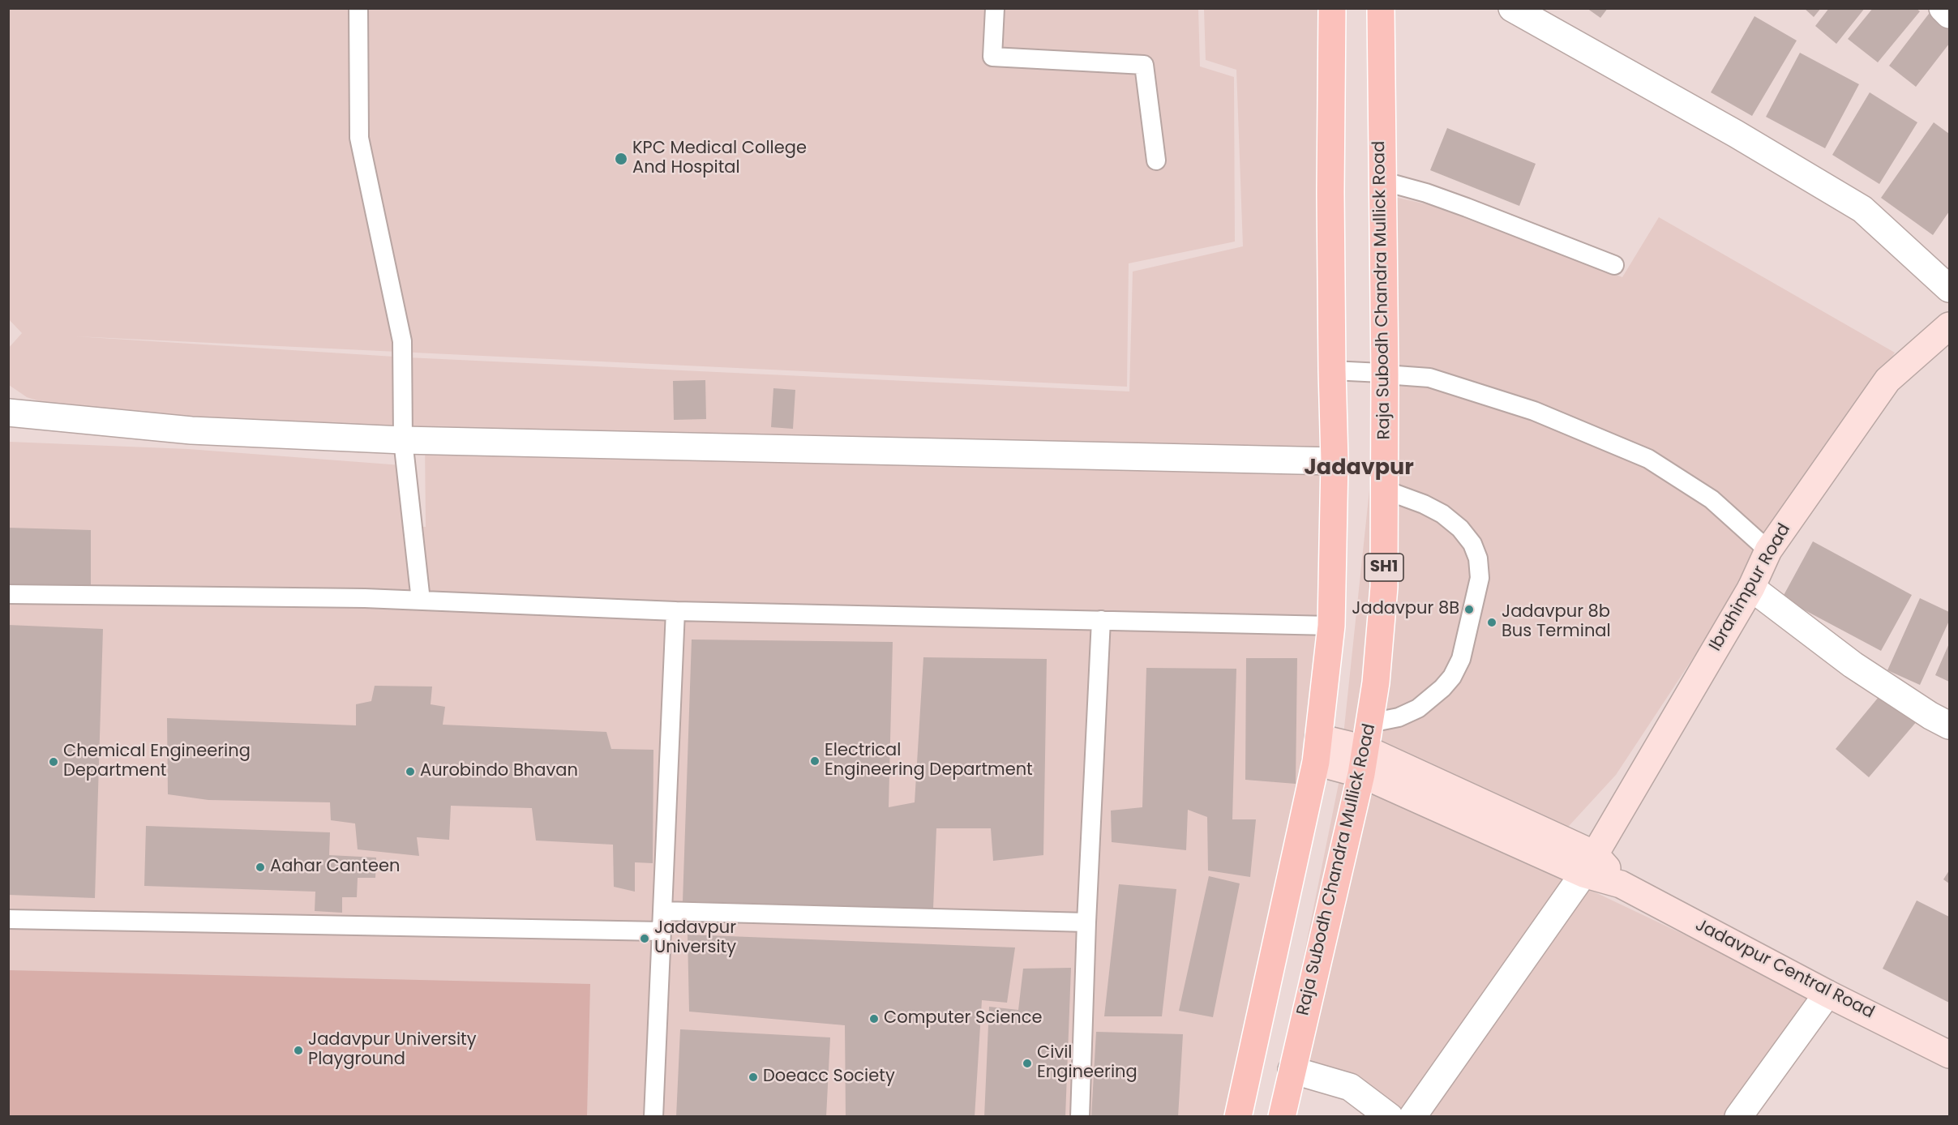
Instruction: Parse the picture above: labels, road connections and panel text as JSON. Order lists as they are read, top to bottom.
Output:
{
  "streets": {
    "main road": ["Raja Subodh Chandra Mullick Road", "SH1"],
    "street": ["Ibrahimpur Road", "Jadavpur Central Road"]
  },
  "crossings": [
    ["Raja Subodh Chandra Mullick Road", "Jadavpur Central Road"],
    ["Ibrahimpur Road", "Jadavpur Central Road"]
  ],
  "districts": ["Jadavpur"],
  "places": [
    "KPC Medical College And Hospital",
    "Jadavpur 8B",
    "Jadavpur 8b Bus Terminal",
    "Electrical Engineering Department",
    "Chemical Engineering Department",
    "Aurobindo Bhavan",
    "Aahar Canteen",
    "Jadavpur University",
    "Computer Science",
    "Jadavpur University Playground",
    "Civil Engineering",
    "Doeacc Society"
  ]
}
